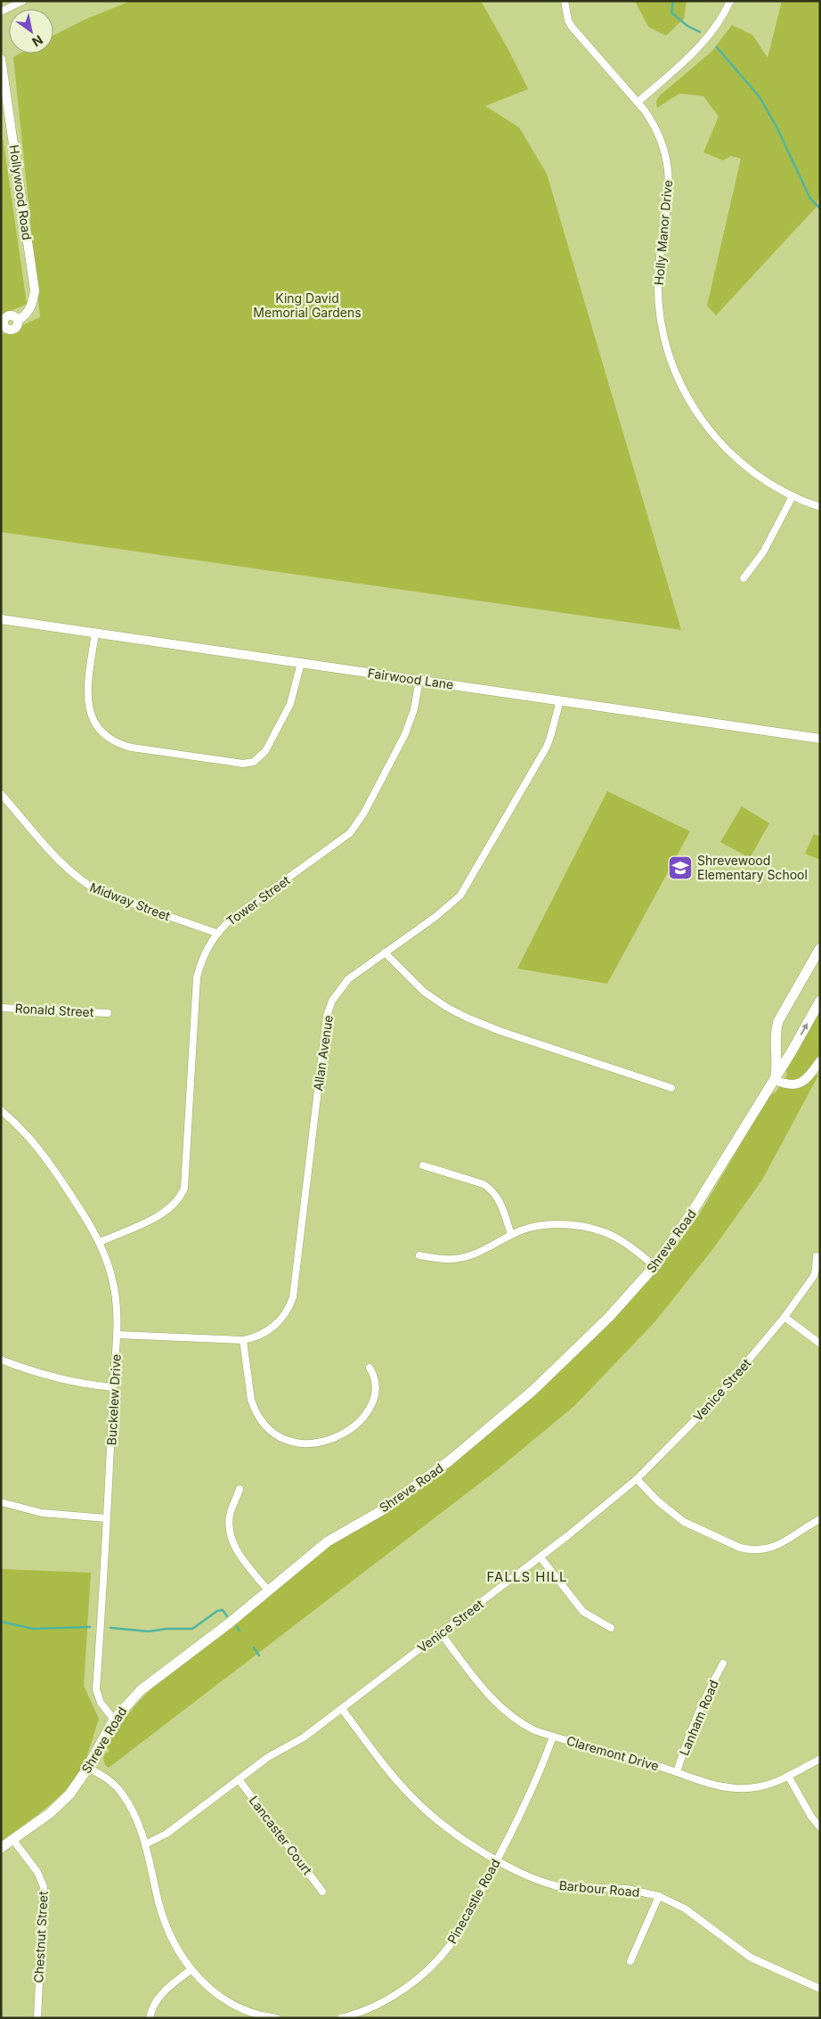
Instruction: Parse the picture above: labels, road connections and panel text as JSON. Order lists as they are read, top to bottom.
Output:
{
  "streets": {
    "main road": ["Shreve Road"],
    "street": [
      "Hollywood Road",
      "Holly Manor Drive",
      "Fairwood Lane",
      "Tower Street",
      "Midway Street",
      "Ronald Street",
      "Allan Avenue",
      "Venice Street",
      "Buckelew Drive",
      "Lanham Road",
      "Claremont Drive",
      "Lancaster Court",
      "Barbour Road",
      "Pinecastle Road",
      "Chestnut Street"
    ]
  },
  "crossings": [
    ["Fairwood Lane", "Tower Street"],
    ["Fairwood Lane", "Allan Avenue"],
    ["Tower Street", "Midway Street"],
    ["Tower Street", "Buckelew Drive"],
    ["Allan Avenue", "Buckelew Drive"],
    ["Shreve Road", "Buckelew Drive"],
    ["Shreve Road", "Chestnut Street"],
    ["Venice Street", "Claremont Drive"],
    ["Venice Street", "Lancaster Court"],
    ["Venice Street", "Barbour Road"],
    ["Lanham Road", "Claremont Drive"],
    ["Claremont Drive", "Pinecastle Road"],
    ["Barbour Road", "Pinecastle Road"]
  ],
  "districts": ["FALLS HILL"],
  "parks": ["King David Memorial Gardens"],
  "places": {
    "school or university": ["Shrevewood Elementary School"]
  },
  "north": "bottom right"
}
